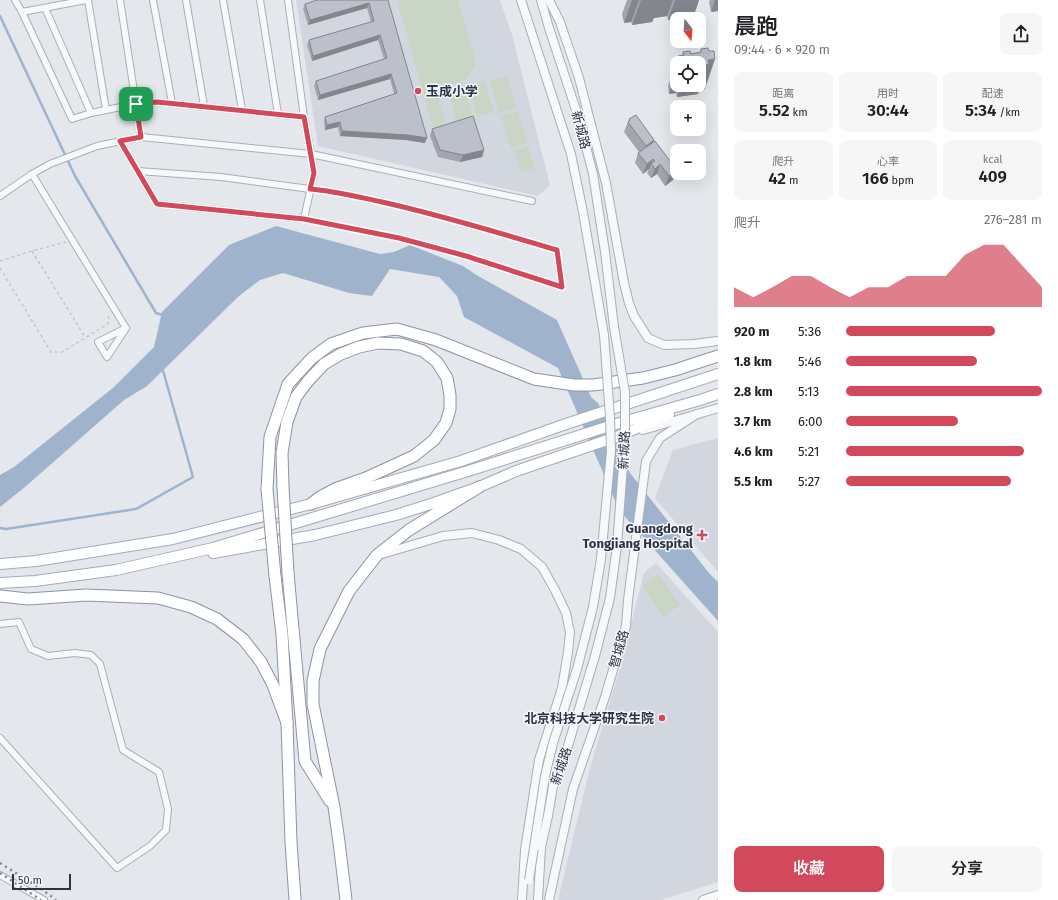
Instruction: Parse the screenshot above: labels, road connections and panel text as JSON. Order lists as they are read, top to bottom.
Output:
{
  "streets": {
    "street": ["新城路", "智城路"]
  },
  "places": {
    "other": ["玉成小学", "北京科技大学研究生院"],
    "health": ["Guangdong Tongjiang Hospital"]
  },
  "scale_bar": "50 m",
  "north": "bottom",
  "page": {
    "heading": ["晨跑", "09:44 · 6 × 920 m"],
    "map_buttons": ["+", "−"],
    "stats": [
      ["距离", "5.52 km"],
      ["用时", "30:44"],
      ["配速", "5:34 /km"],
      ["爬升", "42 m"],
      ["心率", "166 bpm"],
      ["kcal", "409"]
    ],
    "chart": ["爬升", "276–281 m"],
    "list": [
      {
        "name": "920 m",
        "note": "5:36"
      },
      {
        "name": "1.8 km",
        "note": "5:46"
      },
      {
        "name": "2.8 km",
        "note": "5:13"
      },
      {
        "name": "3.7 km",
        "note": "6:00"
      },
      {
        "name": "4.6 km",
        "note": "5:21"
      },
      {
        "name": "5.5 km",
        "note": "5:27"
      }
    ],
    "buttons": ["收藏", "分享"],
    "scale": "50 m"
  }
}
